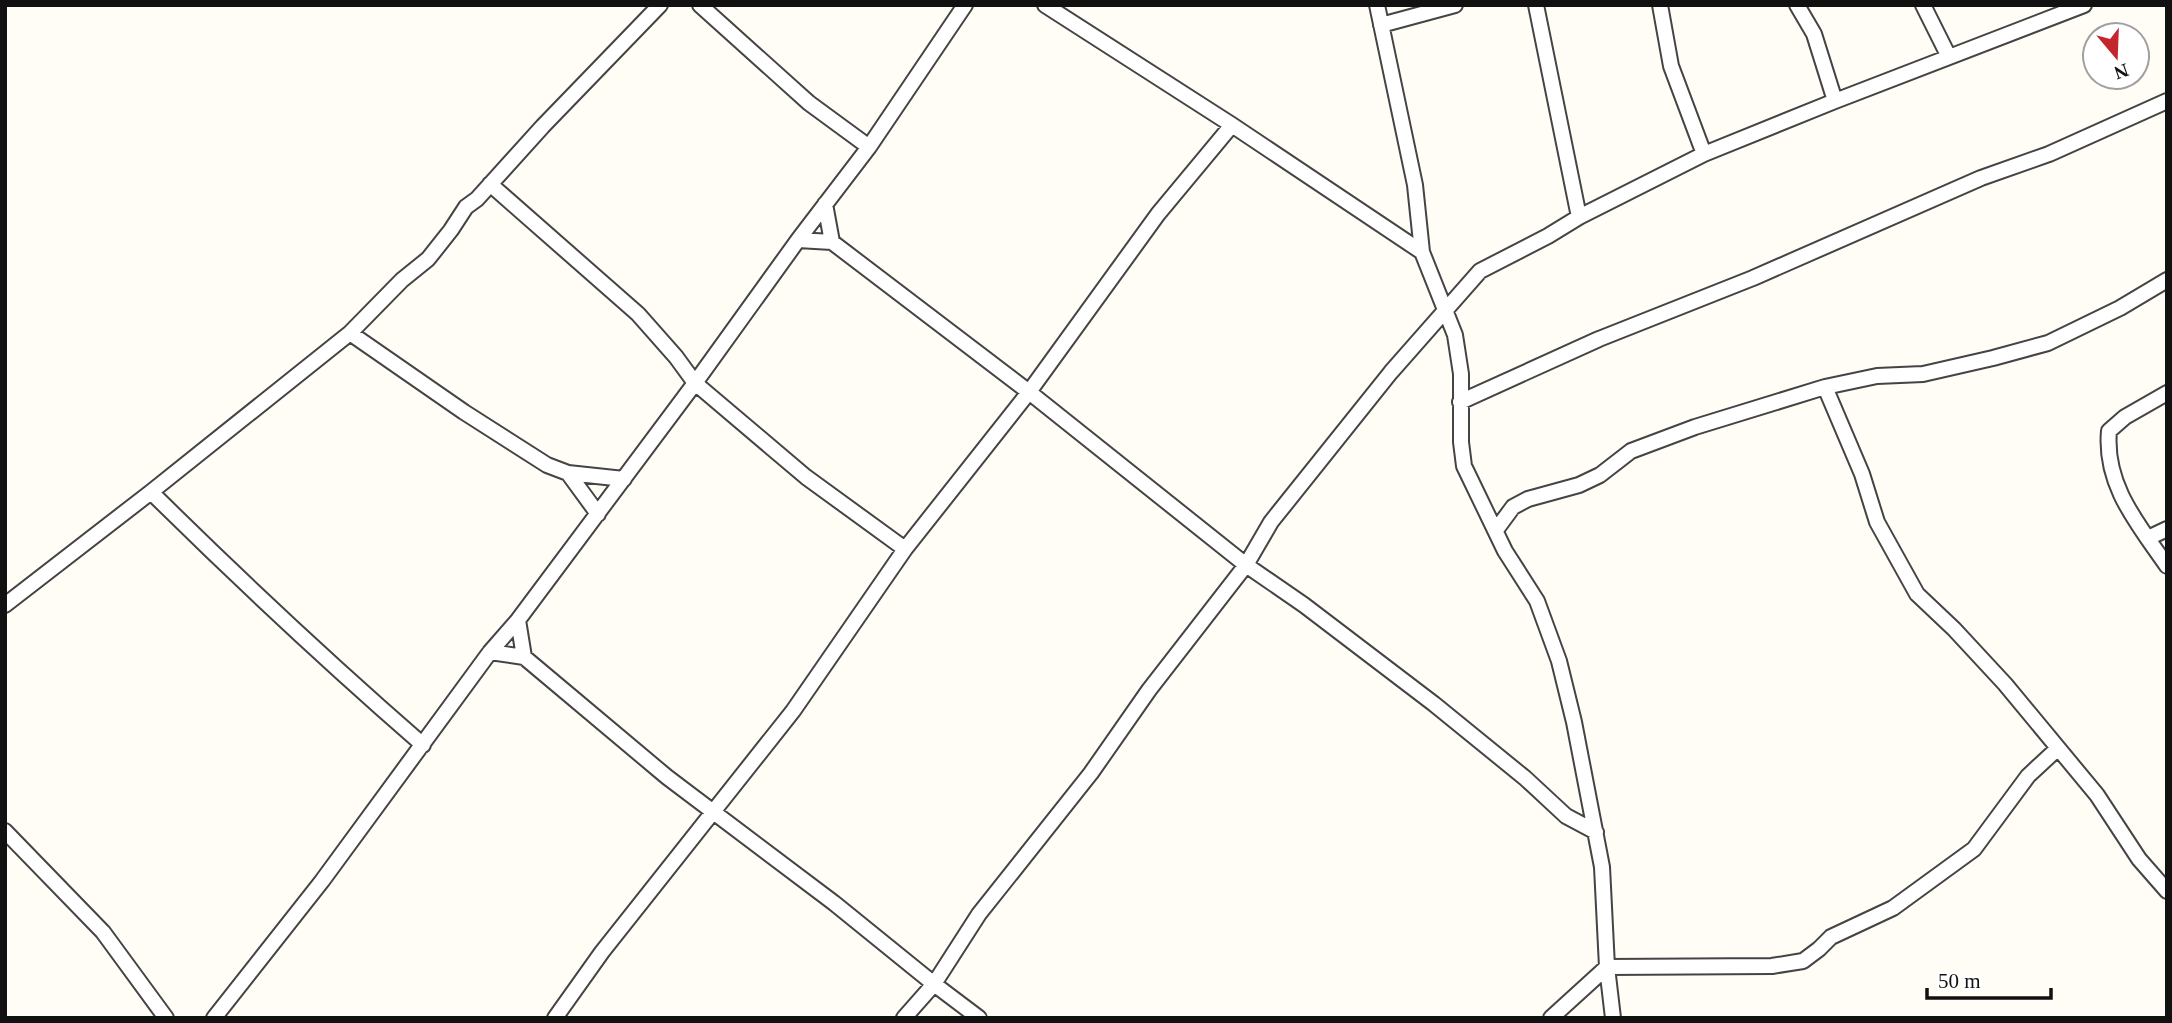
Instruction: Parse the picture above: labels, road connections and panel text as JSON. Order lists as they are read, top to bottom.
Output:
{
  "scale_bar": "50 m",
  "north": "bottom"
}
